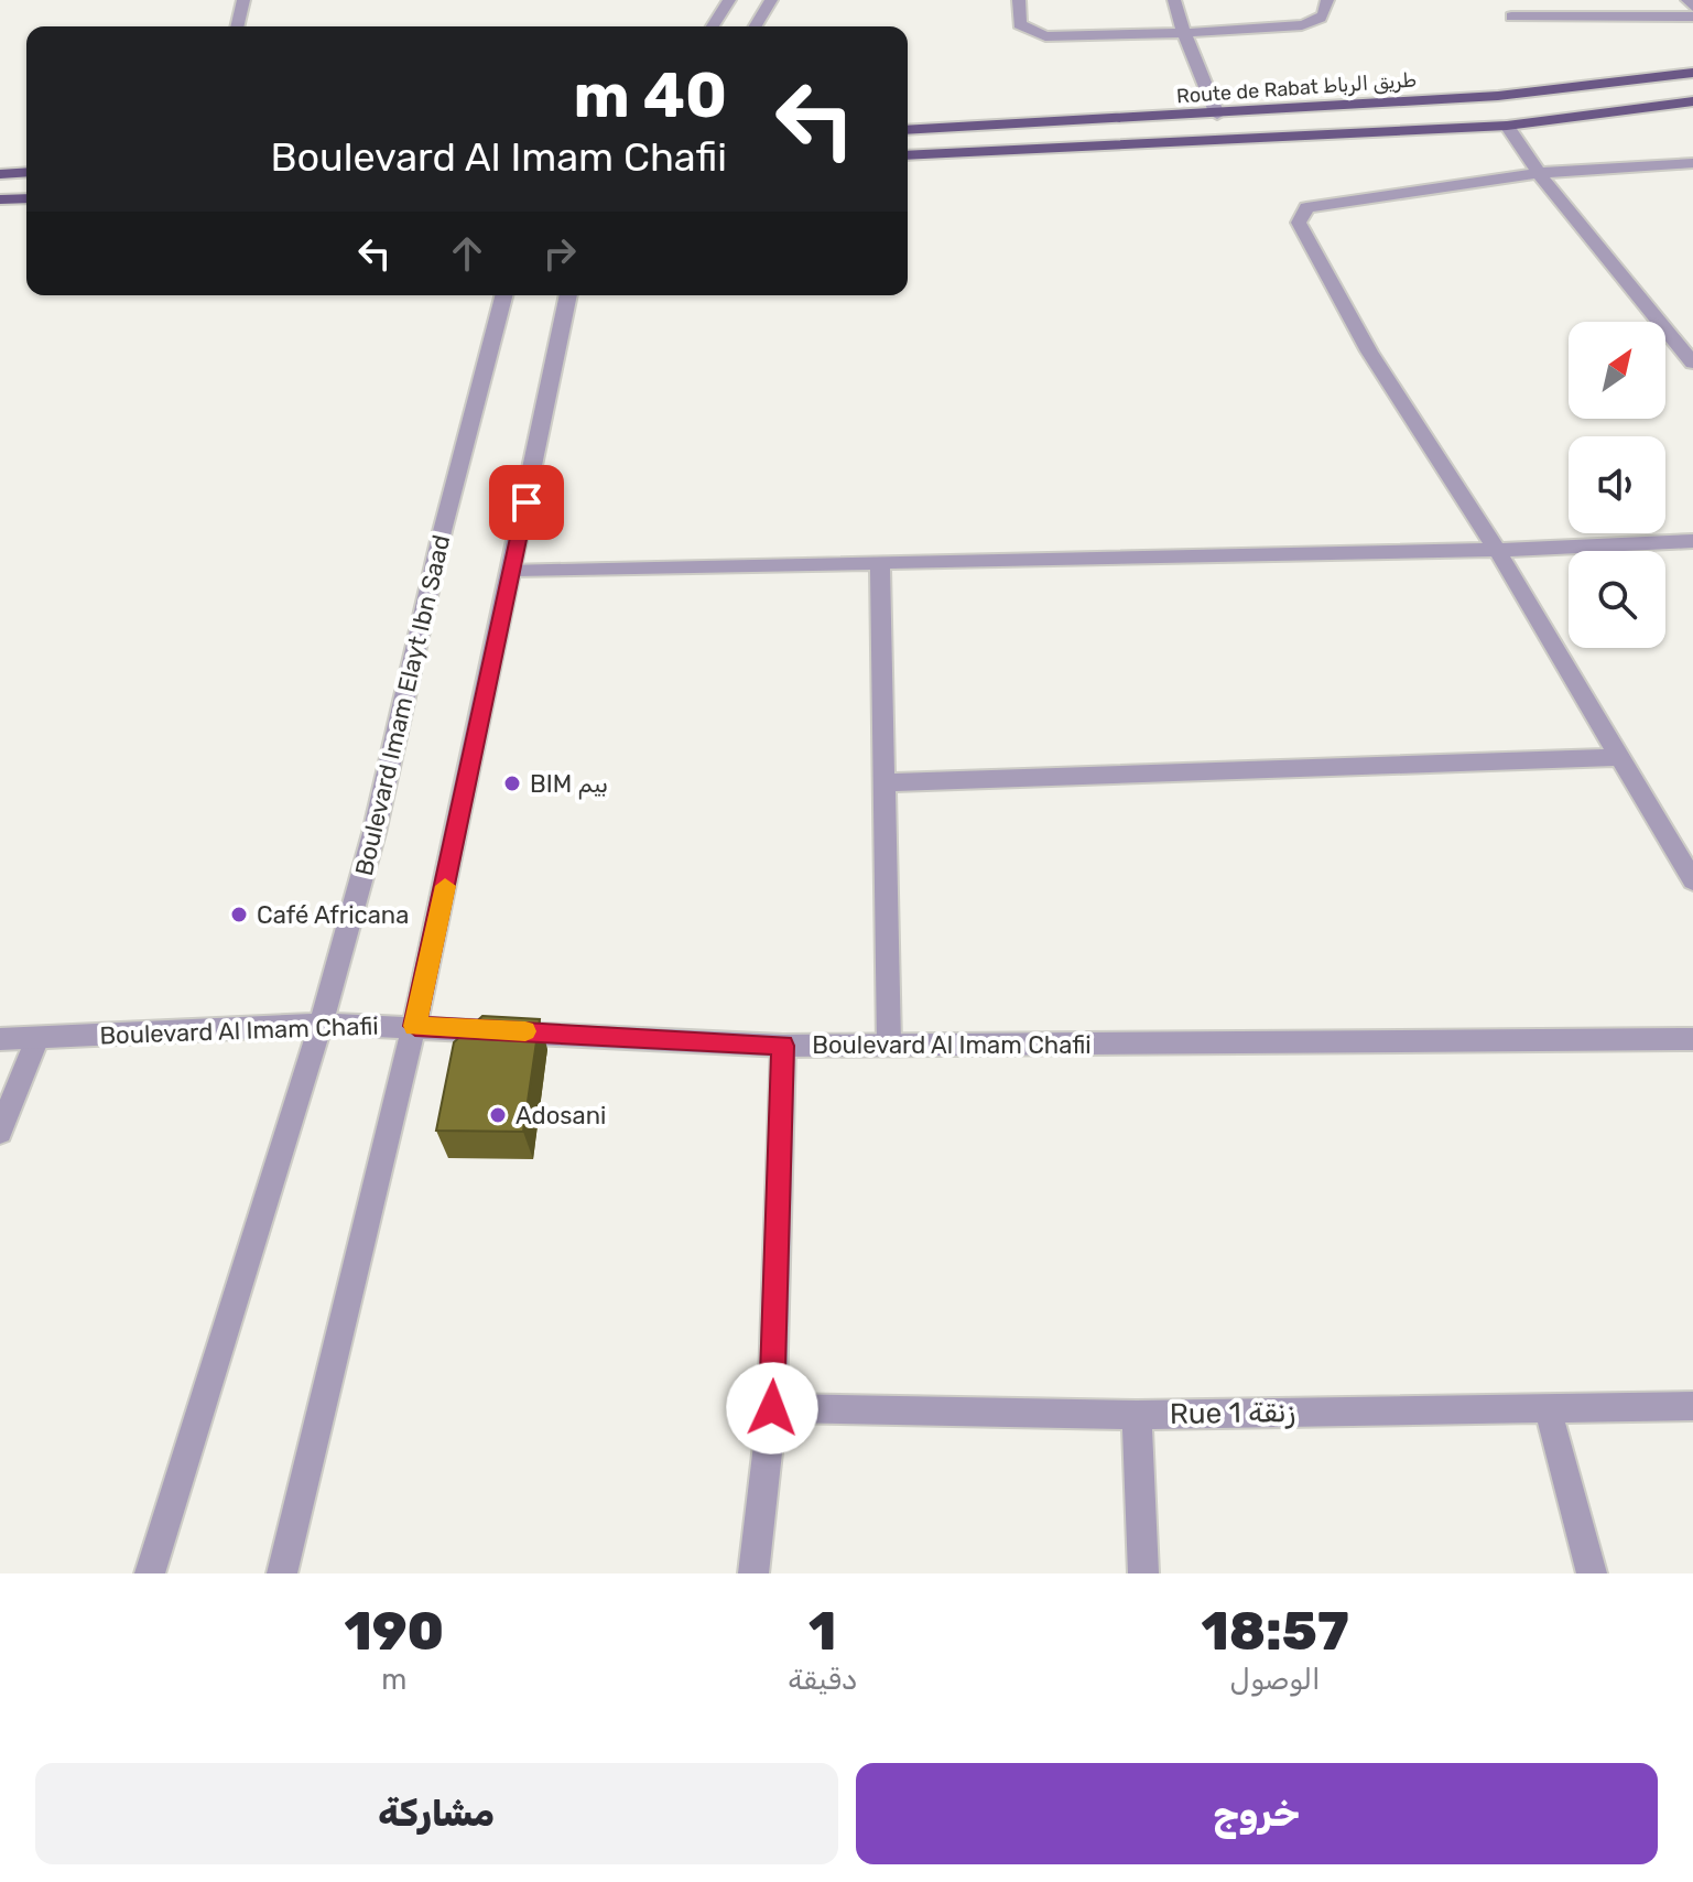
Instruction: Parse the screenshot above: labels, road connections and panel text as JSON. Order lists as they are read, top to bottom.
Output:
{
  "streets": {
    "main road": ["Route de Rabat طريق الرباط"],
    "street": ["Boulevard Imam Elayt Ibn Saad", "Boulevard Al Imam Chafii", "Rue 1 زنقة"]
  },
  "crossings": [
    ["Boulevard Imam Elayt Ibn Saad", "Boulevard Al Imam Chafii"]
  ],
  "places": ["BIM بيم", "Café Africana", "Adosani"],
  "north": "top right",
  "page": {
    "turn": ["40 m", "Boulevard Al Imam Chafii"],
    "eta": [
      "18:57",
      "الوصول",
      "1",
      "دقيقة",
      "190",
      "m"
    ],
    "buttons": ["خروج", "مشاركة"]
  }
}
